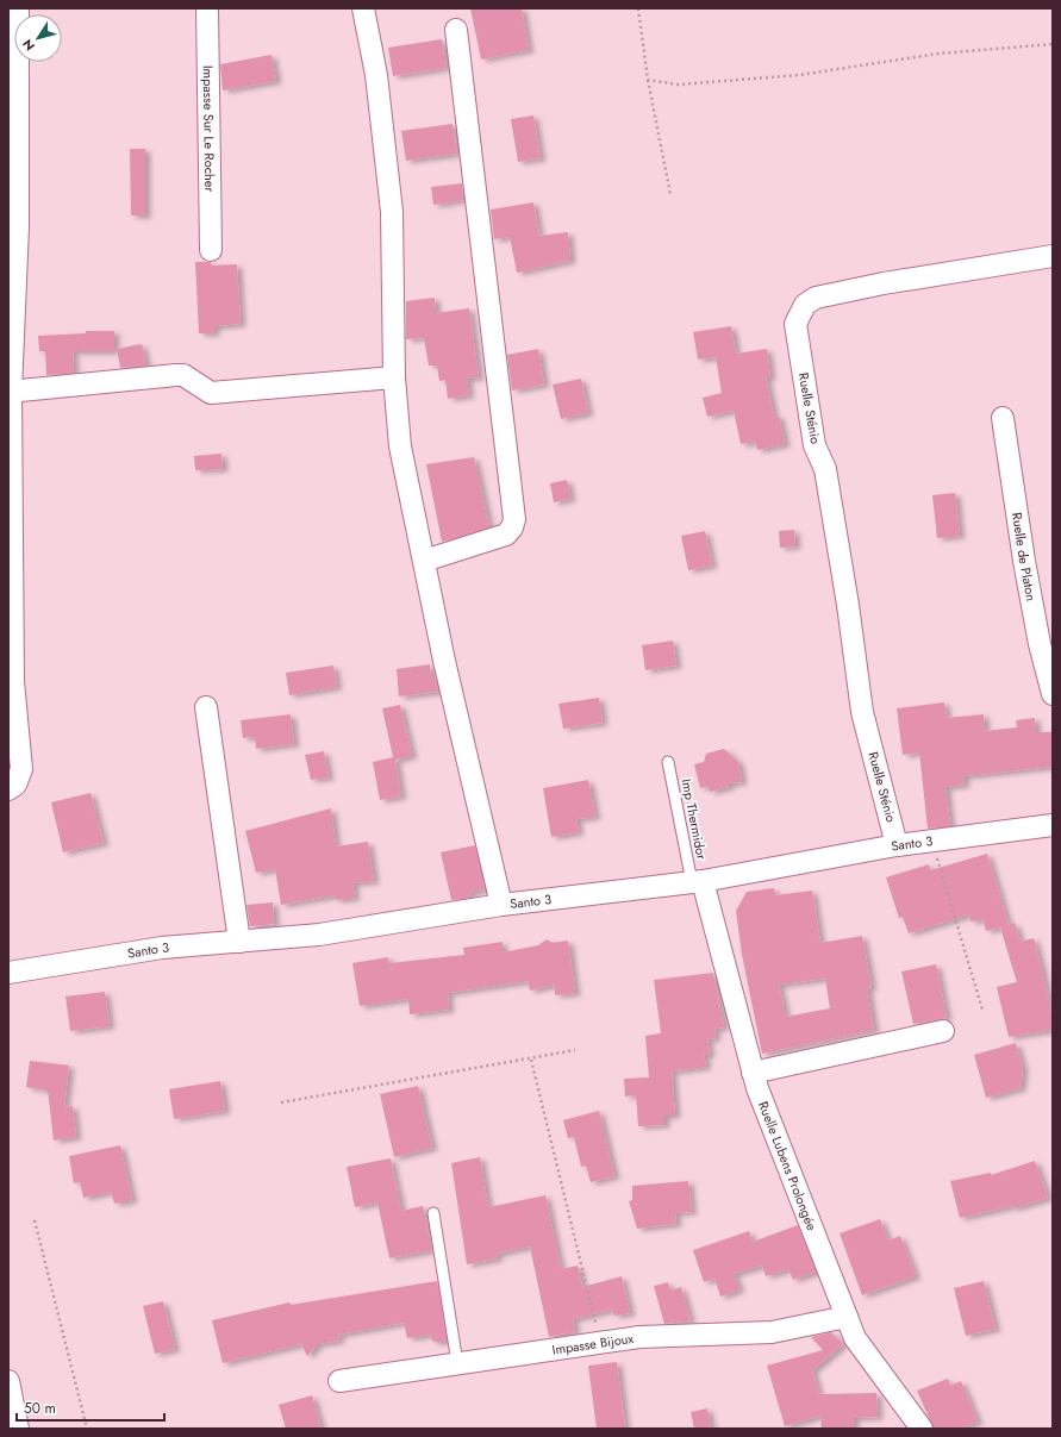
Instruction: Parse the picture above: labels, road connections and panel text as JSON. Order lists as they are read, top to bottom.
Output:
{
  "streets": {
    "street": [
      "Impasse Sur Le Rocher",
      "Ruelle Sténio",
      "Ruelle de Platon",
      "Santo 3",
      "Ruelle Lubens Prolongée",
      "Impasse Bijoux"
    ],
    "lane": ["Imp Thermidor"]
  },
  "crossings": [
    ["Ruelle Sténio", "Santo 3"],
    ["Imp Thermidor", "Santo 3"],
    ["Imp Thermidor", "Ruelle Lubens Prolongée"],
    ["Santo 3", "Ruelle Lubens Prolongée"],
    ["Ruelle Lubens Prolongée", "Impasse Bijoux"]
  ],
  "scale_bar": "50 m",
  "north": "bottom left"
}
